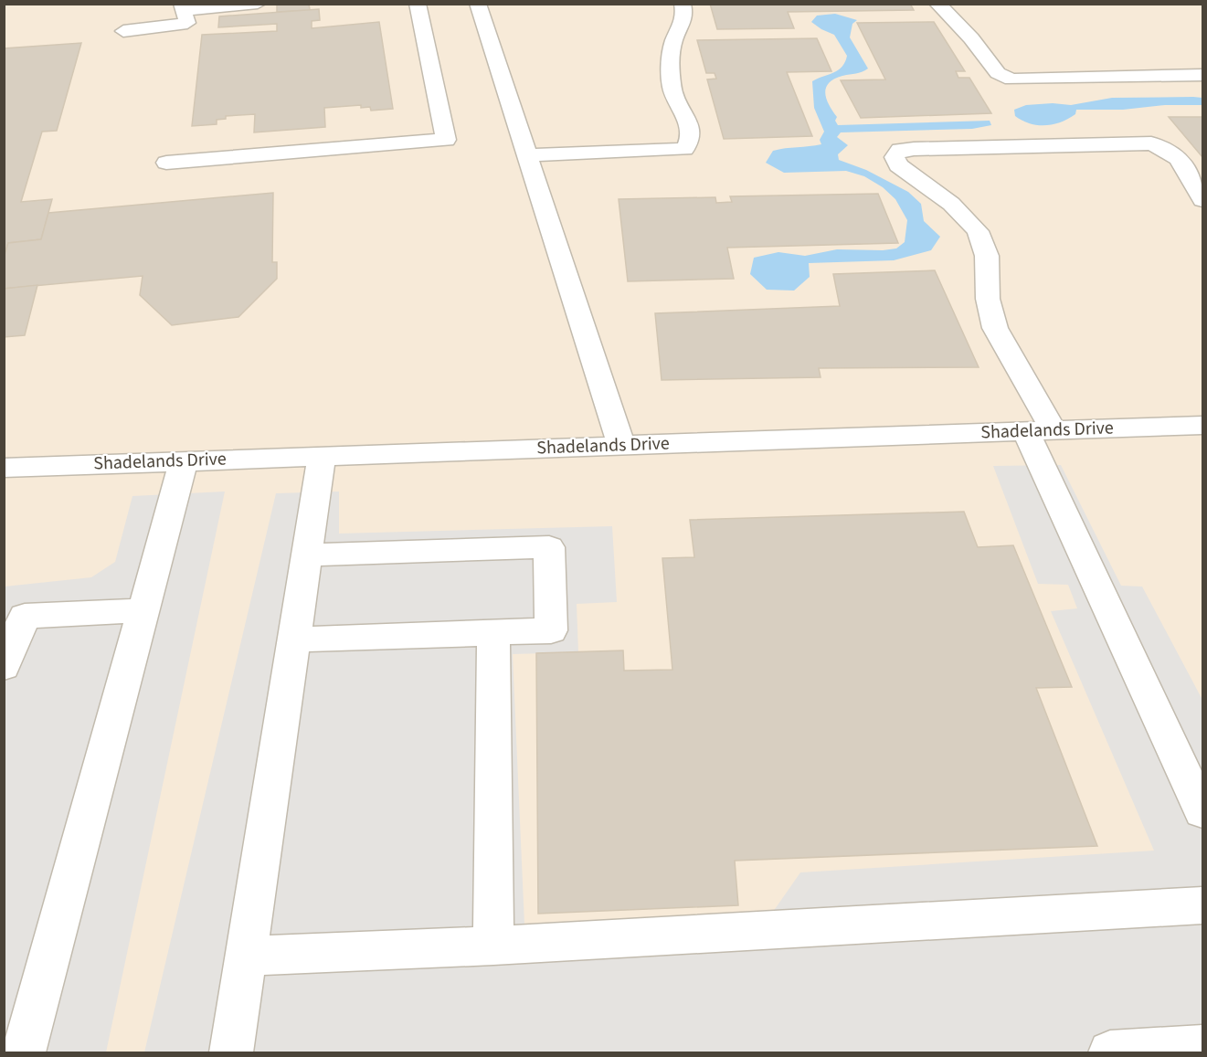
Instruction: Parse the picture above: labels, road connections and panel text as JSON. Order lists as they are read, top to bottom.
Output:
{
  "streets": {
    "street": ["Shadelands Drive"]
  }
}
